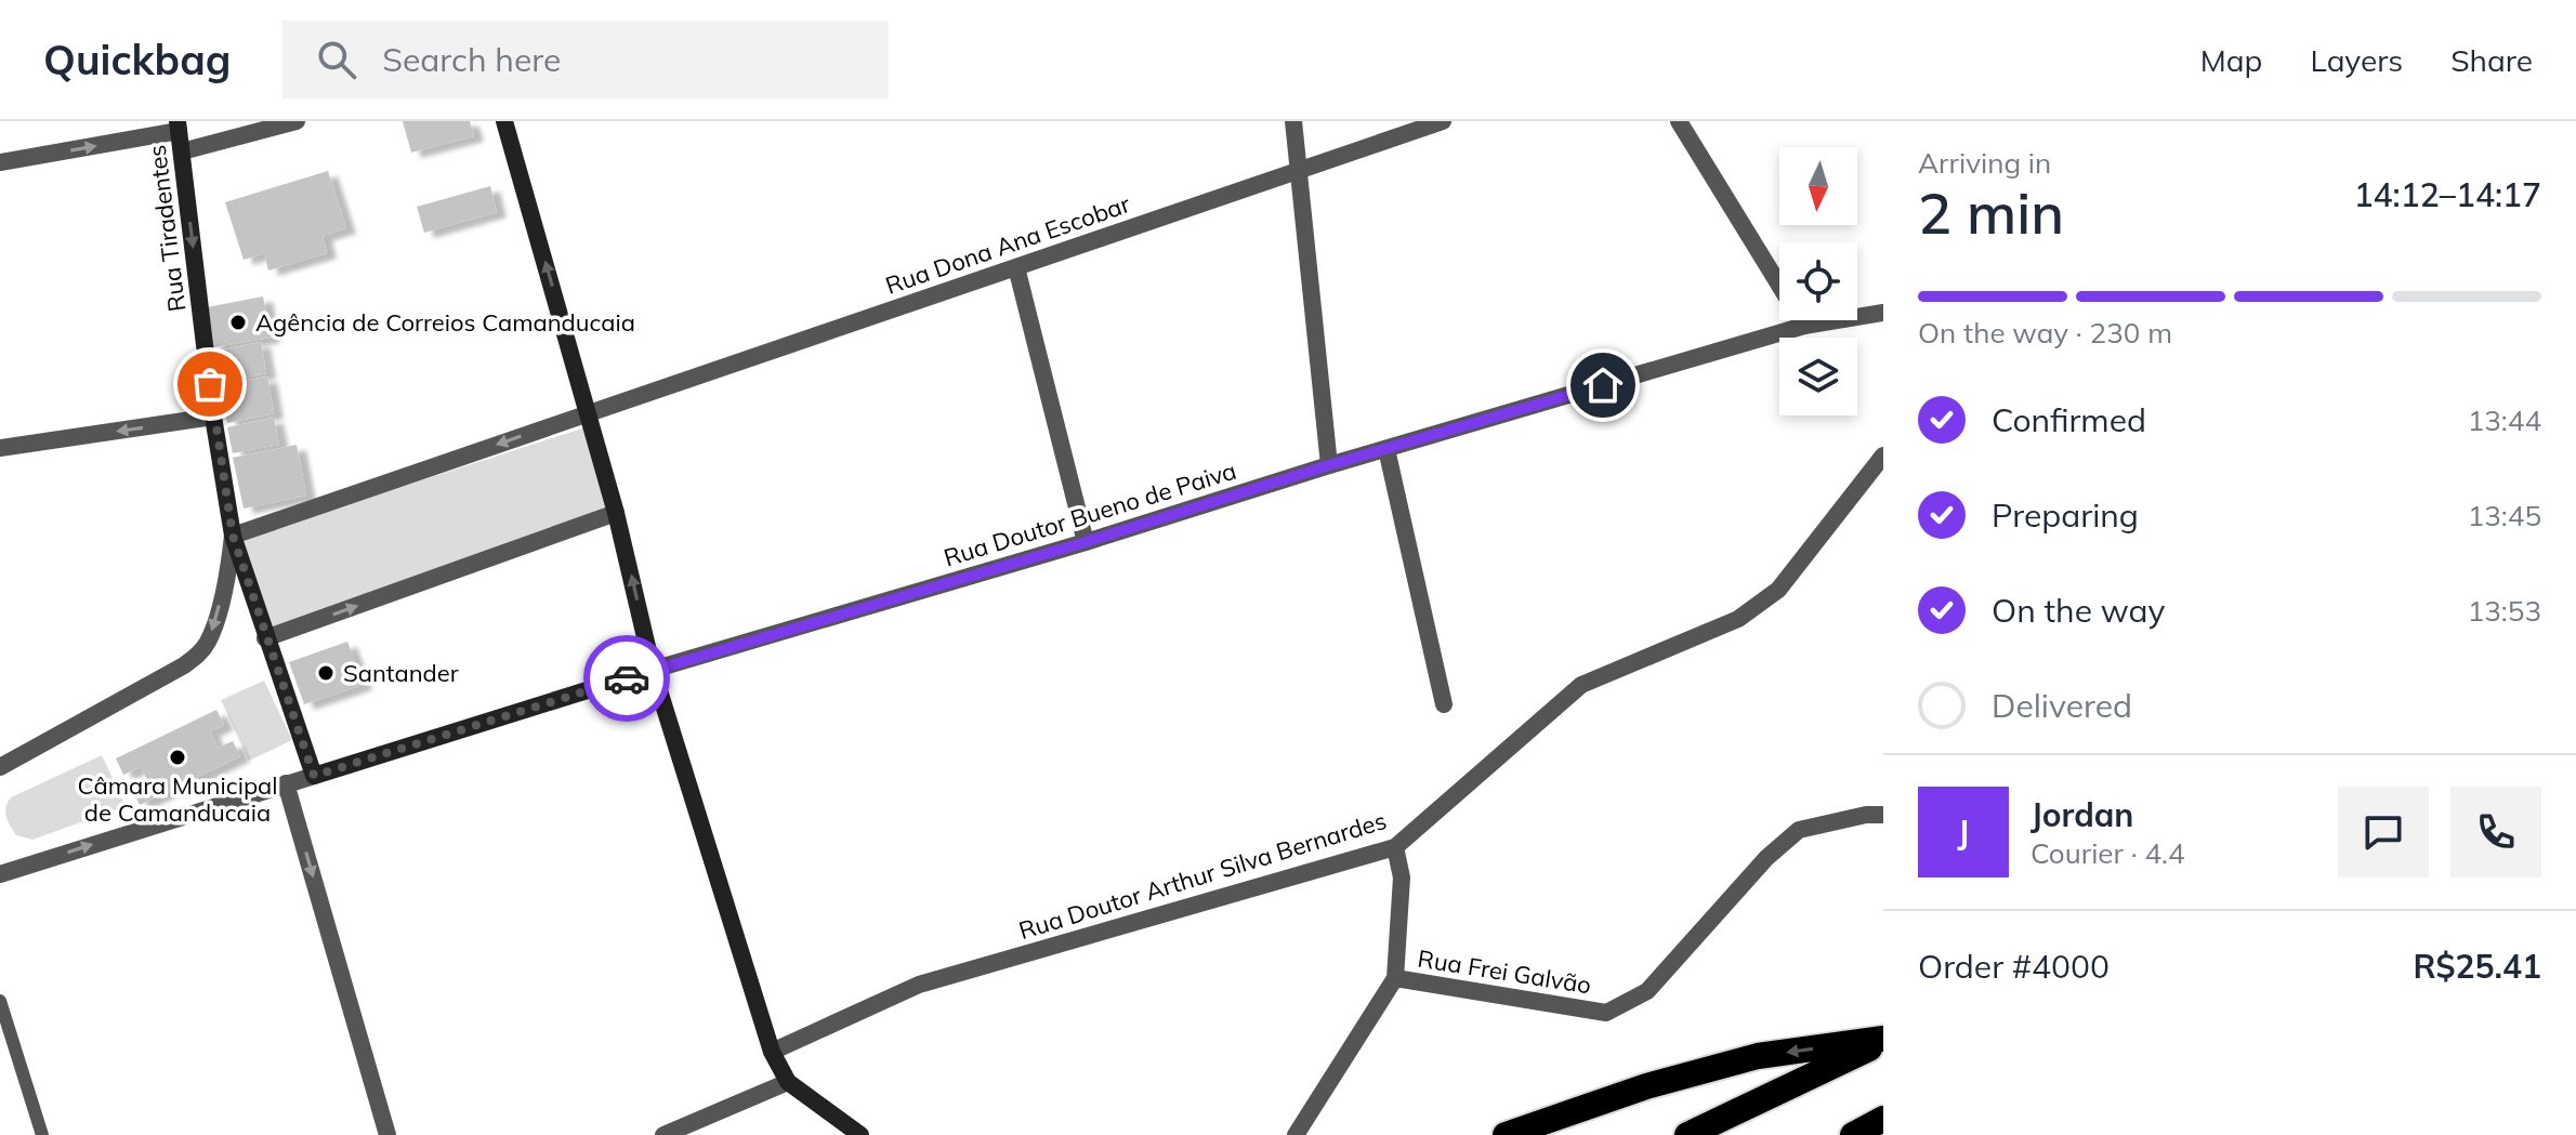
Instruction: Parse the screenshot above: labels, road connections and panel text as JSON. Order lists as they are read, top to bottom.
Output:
{
  "streets": {
    "main road": ["Rua Tiradentes", "Rua Doutor Bueno de Paiva"],
    "street": ["Rua Dona Ana Escobar", "Rua Doutor Arthur Silva Bernardes", "Rua Frei Galvão"]
  },
  "crossings": [
    ["Rua Tiradentes", "Rua Dona Ana Escobar"],
    ["Rua Tiradentes", "Rua Doutor Bueno de Paiva"],
    ["Rua Doutor Arthur Silva Bernardes", "Rua Frei Galvão"]
  ],
  "one_way": ["Rua Tiradentes"],
  "places": ["Agência de Correios Camanducaia", "Santander", "Câmara Municipal de Camanducaia"],
  "north": "bottom",
  "page": {
    "header": "Quickbag",
    "search": "Search here",
    "nav": ["Map", "Layers", "Share"],
    "heading": ["2 min", "Arriving in", "14:12–14:17"],
    "panel": [
      "Jordan",
      "Courier · 4.4",
      "Order #4000",
      "R$25.41"
    ],
    "bar": "On the way · 230 m",
    "list": [
      ["Confirmed", "13:44"],
      ["Preparing", "13:45"],
      ["On the way", "13:53"],
      "Delivered"
    ],
    "round": "J"
  }
}
